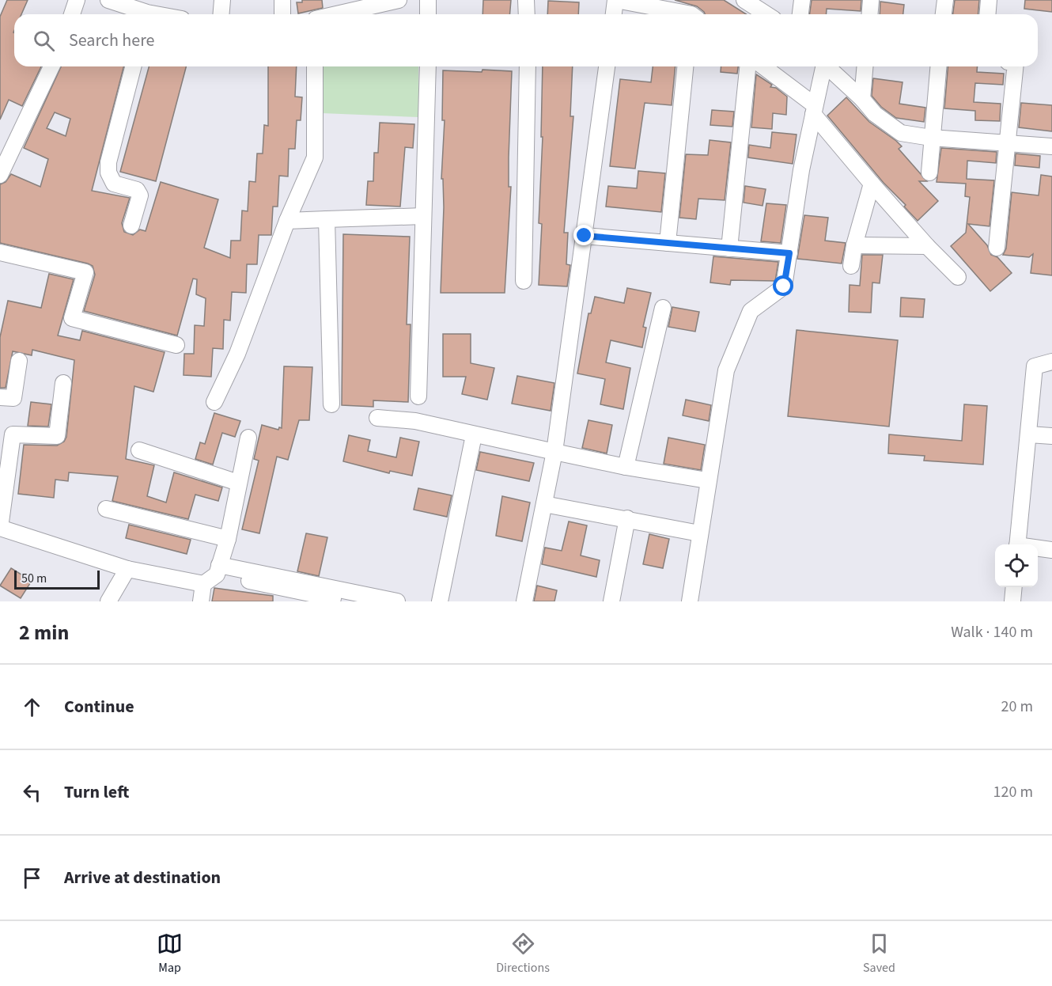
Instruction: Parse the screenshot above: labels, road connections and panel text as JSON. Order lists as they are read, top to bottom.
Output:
{
  "scale_bar": "50 m",
  "page": {
    "search": "Search here",
    "scale": "50 m",
    "heading": ["2 min", "Walk · 140 m"],
    "list": [
      ["Continue", "20 m"],
      ["Turn left", "120 m"],
      "Arrive at destination"
    ],
    "nav": ["Map", "Directions", "Saved"]
  }
}
